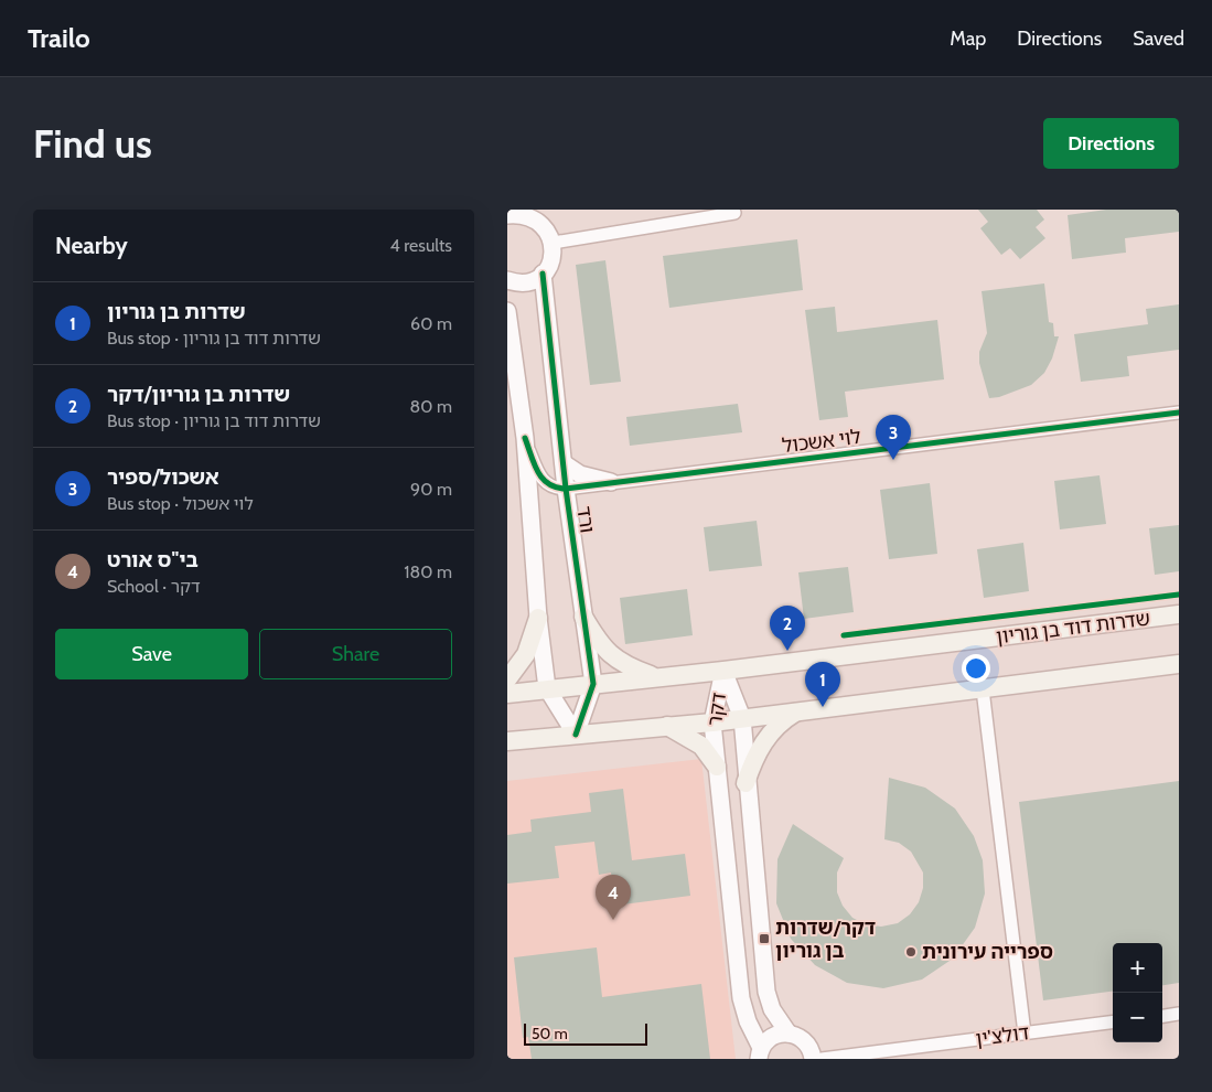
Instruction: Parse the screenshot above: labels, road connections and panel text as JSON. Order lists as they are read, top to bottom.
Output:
{
  "streets": {
    "main road": ["שדרות דוד בן גוריון"],
    "street": [
      "לוי אשכול",
      "ורד",
      "דקר",
      "דולצ'ין"
    ]
  },
  "crossings": [
    ["לוי אשכול", "ורד"],
    ["ורד", "שדרות דוד בן גוריון"],
    ["שדרות דוד בן גוריון", "דקר"]
  ],
  "places": {
    "transit": ["דקר/שדרות בן גוריון"],
    "other": ["ספרייה עירונית"]
  },
  "scale_bar": "50 m",
  "page": {
    "header": "Trailo",
    "nav": ["Map", "Directions", "Saved"],
    "buttons": [
      "Directions",
      ["Save", "Share"]
    ],
    "title": "Find us",
    "heading": ["Nearby", "4 results"],
    "list": [
      {
        "mark": "1",
        "name": "שדרות בן גוריון",
        "note": "Bus stop · שדרות דוד בן גוריון",
        "value": "60 m"
      },
      {
        "mark": "2",
        "name": "שדרות בן גוריון/דקר",
        "note": "Bus stop · שדרות דוד בן גוריון",
        "value": "80 m"
      },
      {
        "mark": "3",
        "name": "אשכול/ספיר",
        "note": "Bus stop · לוי אשכול",
        "value": "90 m"
      },
      {
        "mark": "4",
        "name": "בי\"ס אורט",
        "note": "School · דקר",
        "value": "180 m"
      }
    ],
    "pins": [
      "3",
      "2",
      "1",
      "4"
    ],
    "map_buttons": ["+", "−"],
    "scale": "50 m"
  }
}
